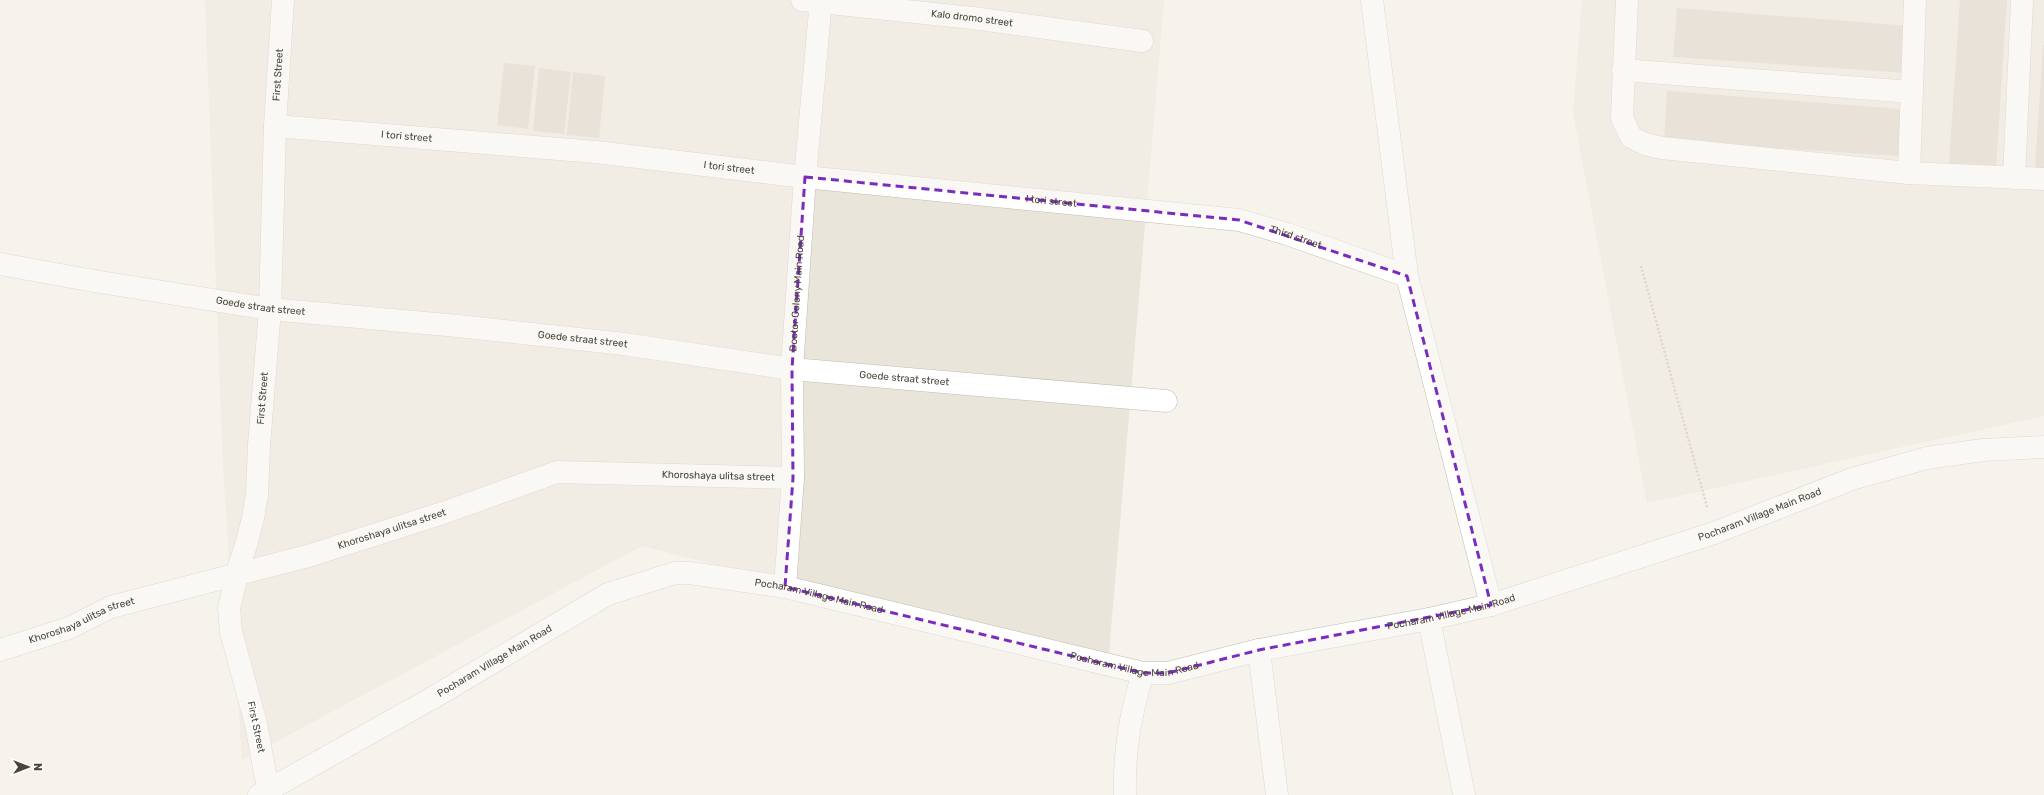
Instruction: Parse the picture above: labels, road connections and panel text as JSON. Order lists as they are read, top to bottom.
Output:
{
  "streets": {
    "street": [
      "Kalo dromo street",
      "First Street",
      "I tori street",
      "Third street",
      "Doctor Colony Main Road",
      "Goede straat street",
      "Khoroshaya ulitsa street",
      "Pocharam Village Main Road"
    ]
  },
  "crossings": [
    ["Kalo dromo street", "Doctor Colony Main Road"],
    ["First Street", "I tori street"],
    ["First Street", "Goede straat street"],
    ["First Street", "Khoroshaya ulitsa street"],
    ["First Street", "Pocharam Village Main Road"],
    ["I tori street", "Third street"],
    ["I tori street", "Doctor Colony Main Road"],
    ["Doctor Colony Main Road", "Goede straat street"],
    ["Doctor Colony Main Road", "Khoroshaya ulitsa street"],
    ["Doctor Colony Main Road", "Pocharam Village Main Road"]
  ],
  "north": "right"
}
